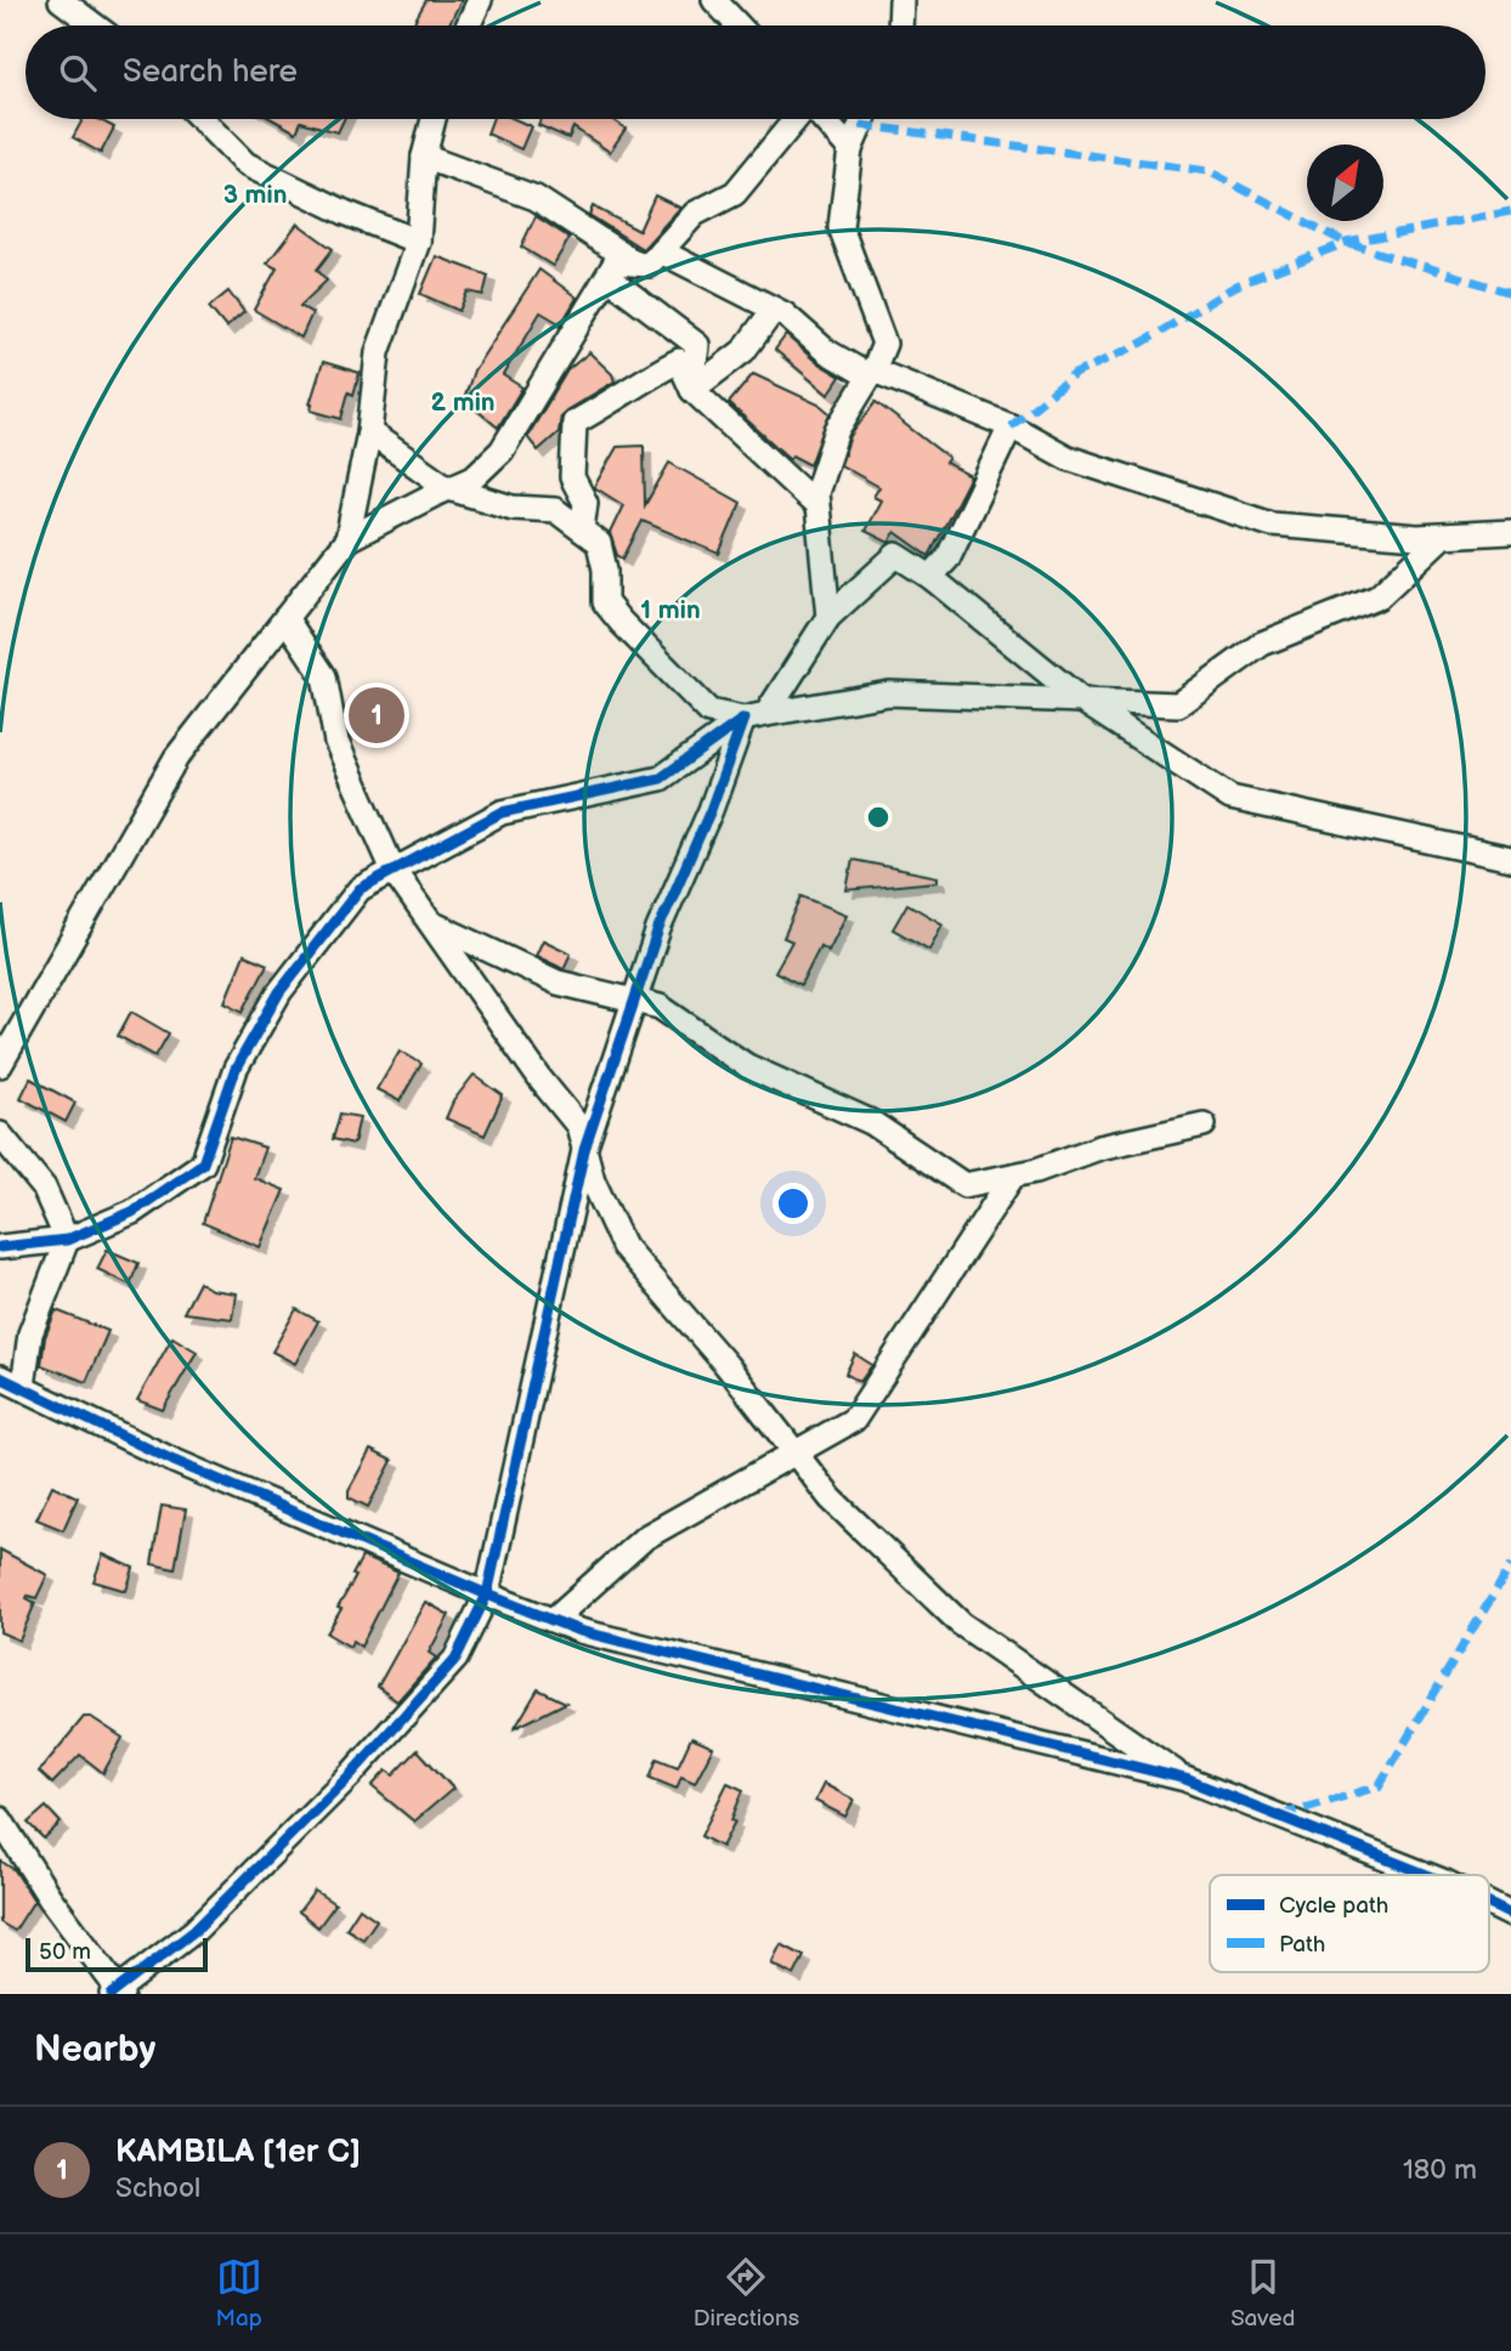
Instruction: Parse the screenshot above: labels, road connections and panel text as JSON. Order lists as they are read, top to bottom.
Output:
{
  "legend": ["Cycle path", "Path"],
  "scale_bar": "50 m",
  "north": "top right",
  "page": {
    "search": "Search here",
    "pins": "1",
    "scale": "50 m",
    "heading": "Nearby",
    "list": [
      {
        "mark": "1",
        "name": "KAMBILA [1er C]",
        "note": "School",
        "value": "180 m"
      }
    ],
    "nav": ["Map", "Directions", "Saved"]
  },
  "rings": ["3 min", "2 min", "1 min"]
}
